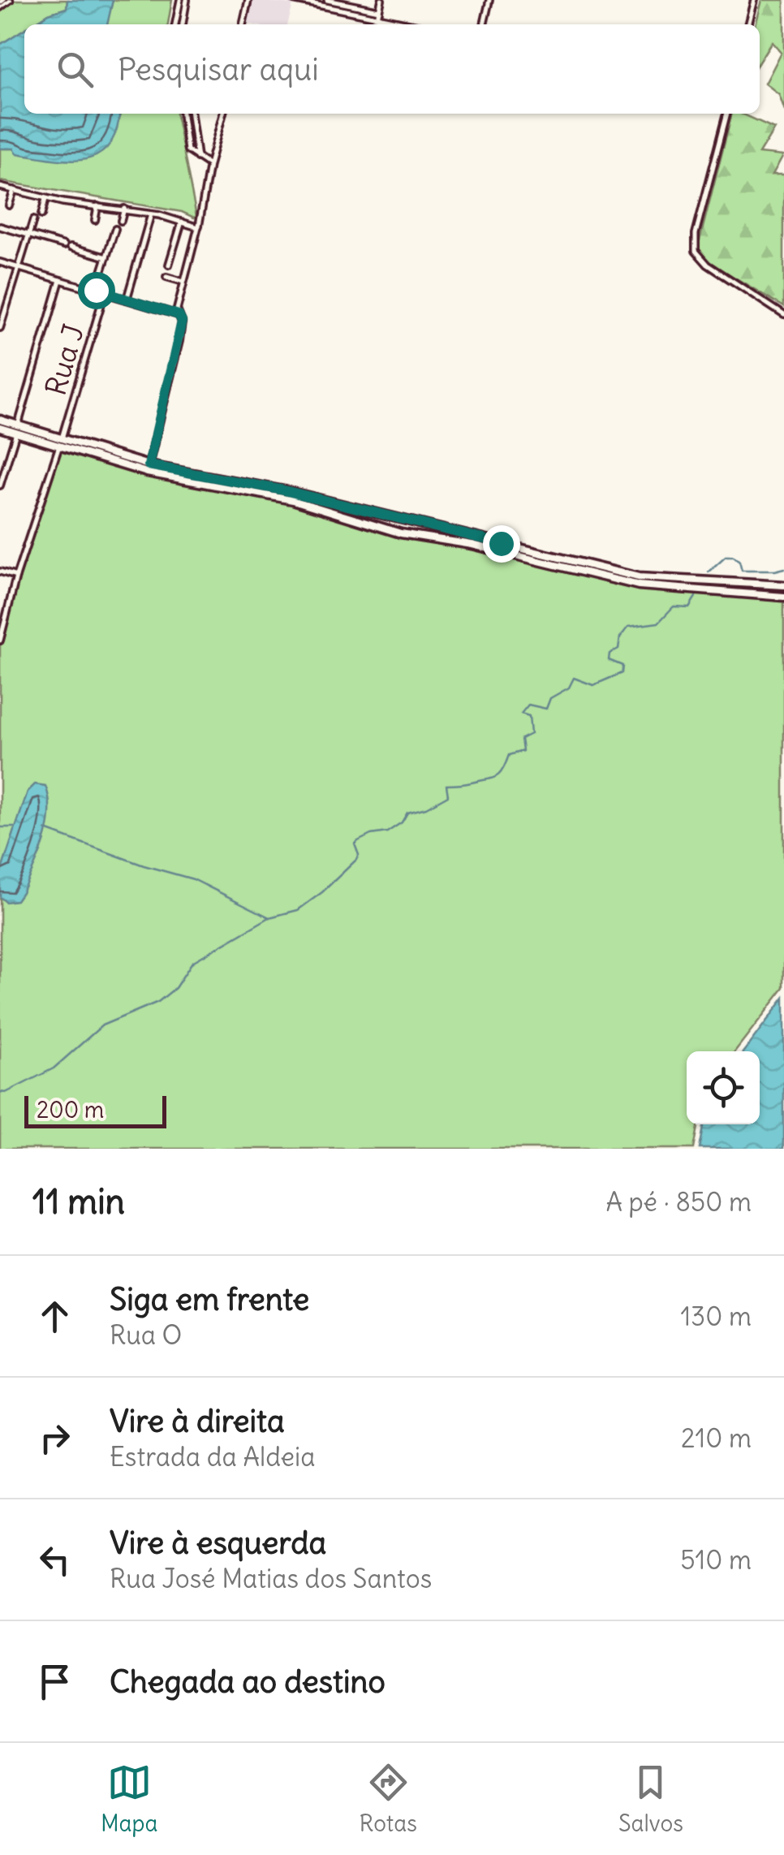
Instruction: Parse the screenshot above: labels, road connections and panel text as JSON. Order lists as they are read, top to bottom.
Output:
{
  "streets": {
    "street": ["Rua J"]
  },
  "scale_bar": "200 m",
  "page": {
    "search": "Pesquisar aqui",
    "scale": "200 m",
    "heading": ["11 min", "A pé · 850 m"],
    "list": [
      ["Siga em frente", "Rua O", "130 m"],
      ["Vire à direita", "Estrada da Aldeia", "210 m"],
      ["Vire à esquerda", "Rua José Matias dos Santos", "510 m"],
      "Chegada ao destino"
    ],
    "nav": ["Mapa", "Rotas", "Salvos"]
  }
}
